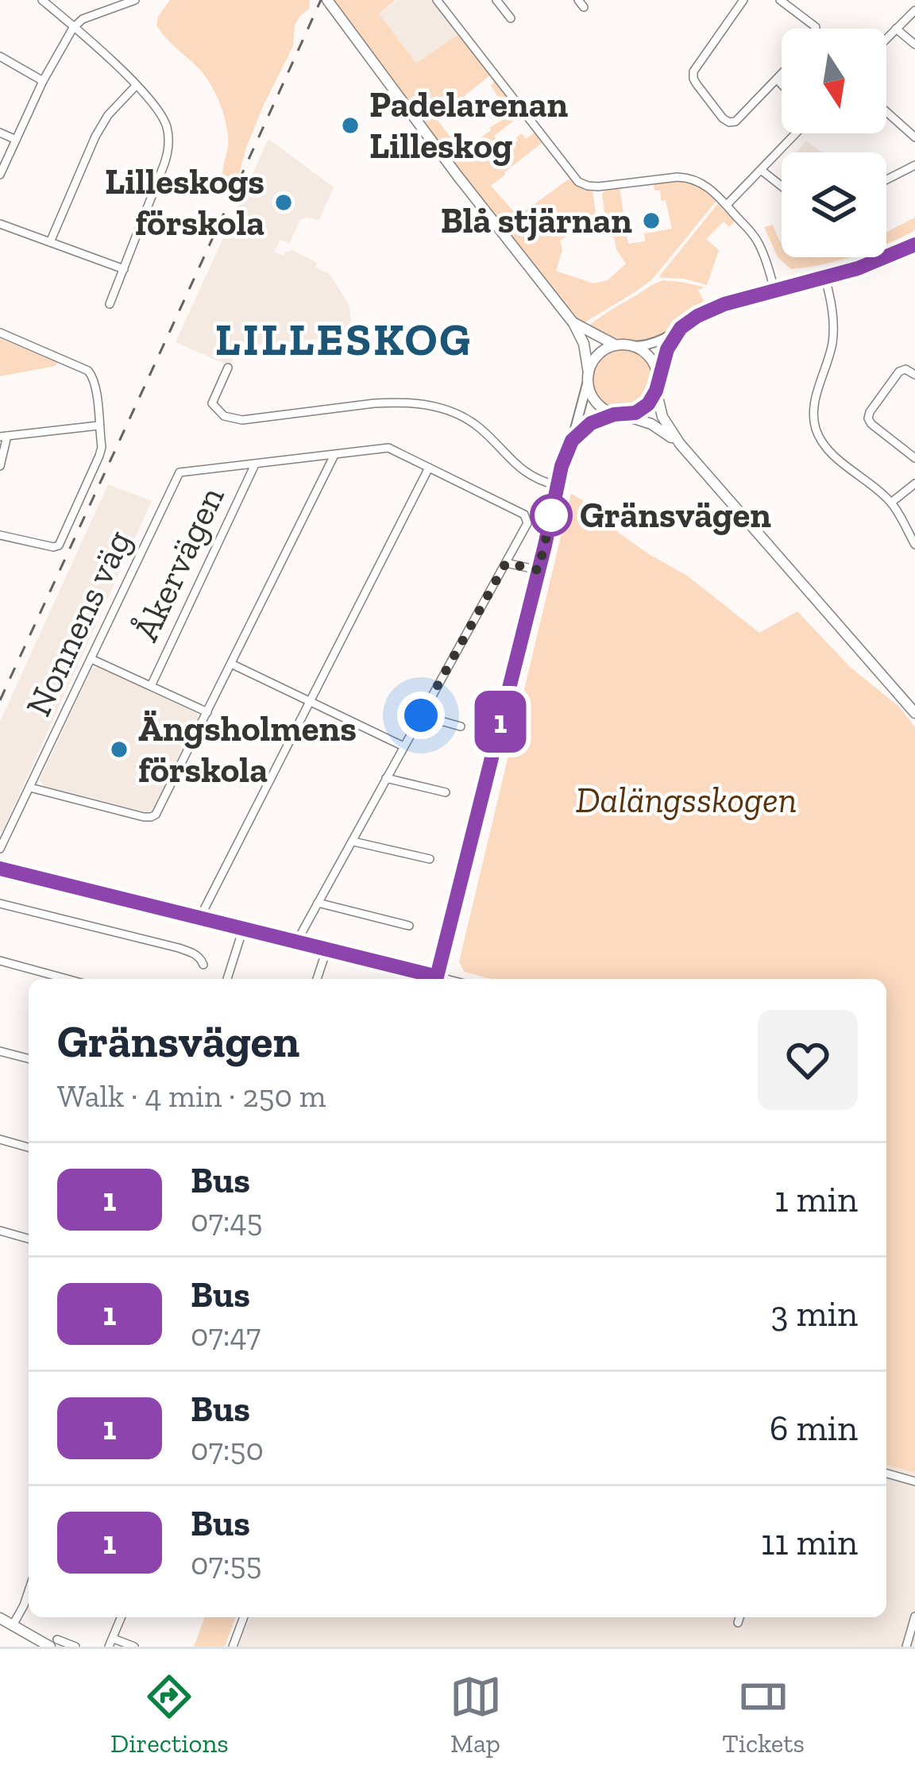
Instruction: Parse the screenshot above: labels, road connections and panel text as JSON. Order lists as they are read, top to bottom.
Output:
{
  "streets": {
    "street": ["Åkervägen", "Nonnens väg"]
  },
  "crossings": [
    ["Åkervägen", "Nonnens väg"]
  ],
  "districts": ["LILLESKOG"],
  "parks": ["Dalängsskogen"],
  "places": [
    "Padelarenan Lilleskog",
    "Lilleskogs förskola",
    "Blå stjärnan",
    "Gränsvägen",
    "Ängsholmens förskola"
  ],
  "lines": ["bus line 1"],
  "north": "bottom",
  "page": {
    "on_map": "1",
    "heading": ["Gränsvägen", "Walk · 4 min · 250 m"],
    "list": [
      {
        "mark": "1",
        "name": "Bus",
        "note": "07:45",
        "value": "1 min"
      },
      {
        "mark": "1",
        "name": "Bus",
        "note": "07:47",
        "value": "3 min"
      },
      {
        "mark": "1",
        "name": "Bus",
        "note": "07:50",
        "value": "6 min"
      },
      {
        "mark": "1",
        "name": "Bus",
        "note": "07:55",
        "value": "11 min"
      }
    ],
    "tabs": ["Directions", "Map", "Tickets"]
  }
}
